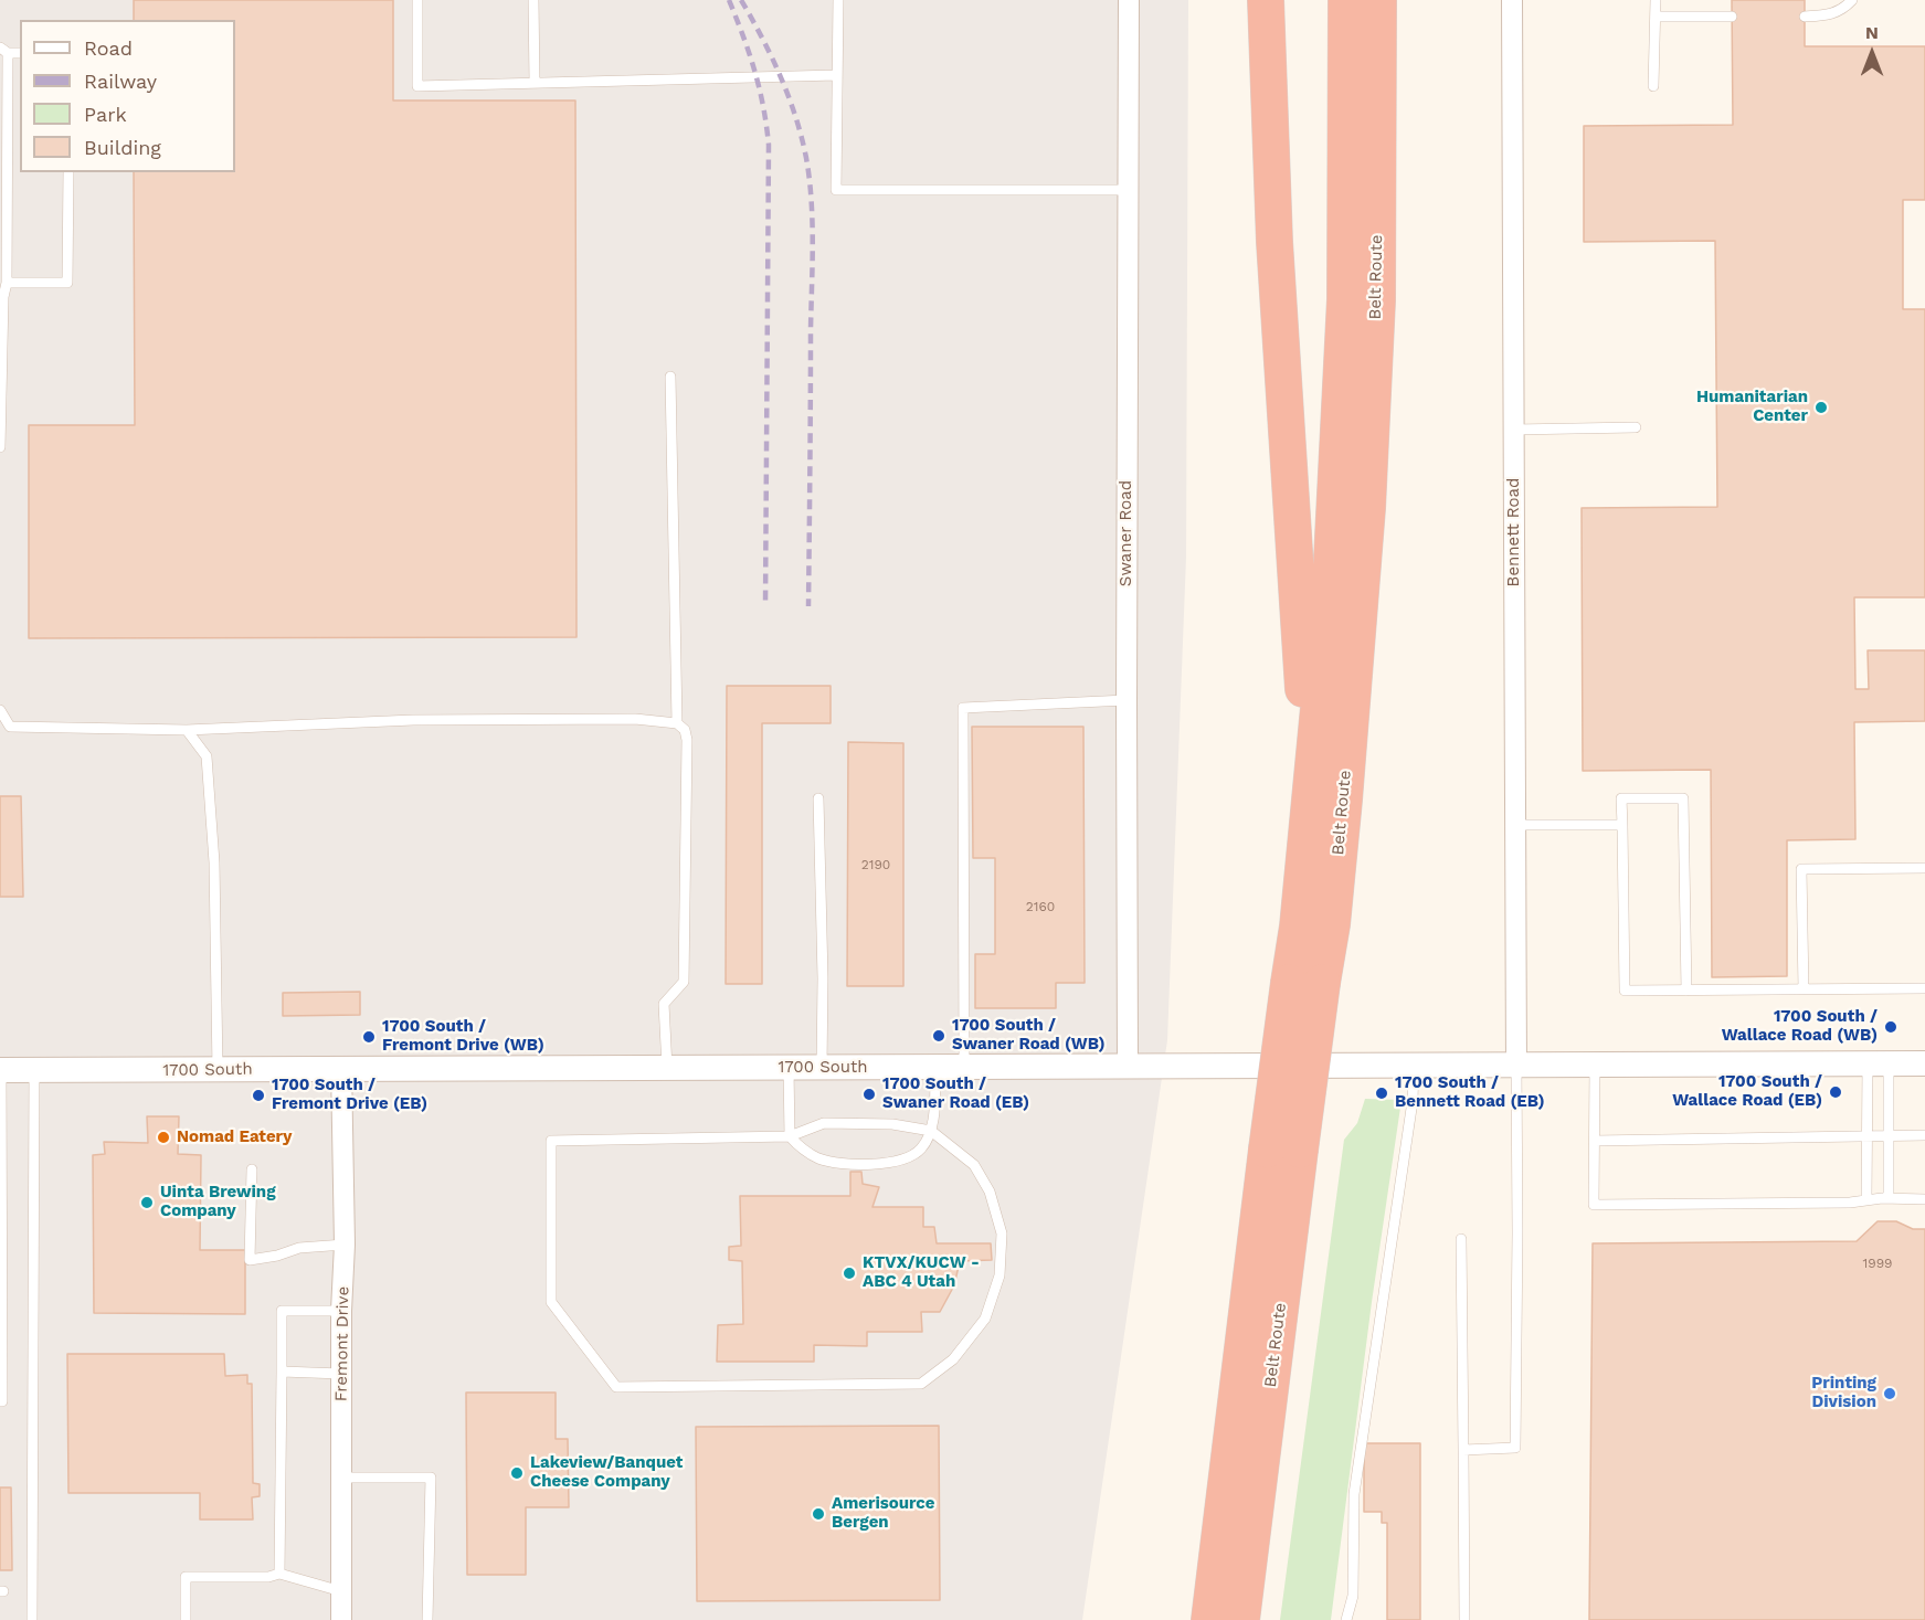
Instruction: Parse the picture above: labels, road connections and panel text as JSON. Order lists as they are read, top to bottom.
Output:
{
  "streets": {
    "highway": ["Belt Route"],
    "street": [
      "Bennett Road",
      "Swaner Road",
      "1700 South",
      "Fremont Drive"
    ]
  },
  "crossings": [
    ["Bennett Road", "1700 South"],
    ["Swaner Road", "1700 South"],
    ["1700 South", "Fremont Drive"]
  ],
  "places": [
    "Humanitarian Center",
    "1700 South / Wallace Road (WB)",
    "1700 South / Swaner Road (WB)",
    "1700 South / Fremont Drive (WB)",
    "1700 South / Wallace Road (EB)",
    "1700 South / Bennett Road (EB)",
    "1700 South / Swaner Road (EB)",
    "1700 South / Fremont Drive (EB)",
    "Nomad Eatery",
    "Uinta Brewing Company",
    "KTVX/KUCW - ABC 4 Utah",
    "Printing Division",
    "Lakeview/Banquet Cheese Company",
    "Amerisource Bergen"
  ],
  "house_numbers": ["2190", "2160", "1999"],
  "legend": [
    "Road",
    "Railway",
    "Park",
    "Building"
  ],
  "north": "top"
}
